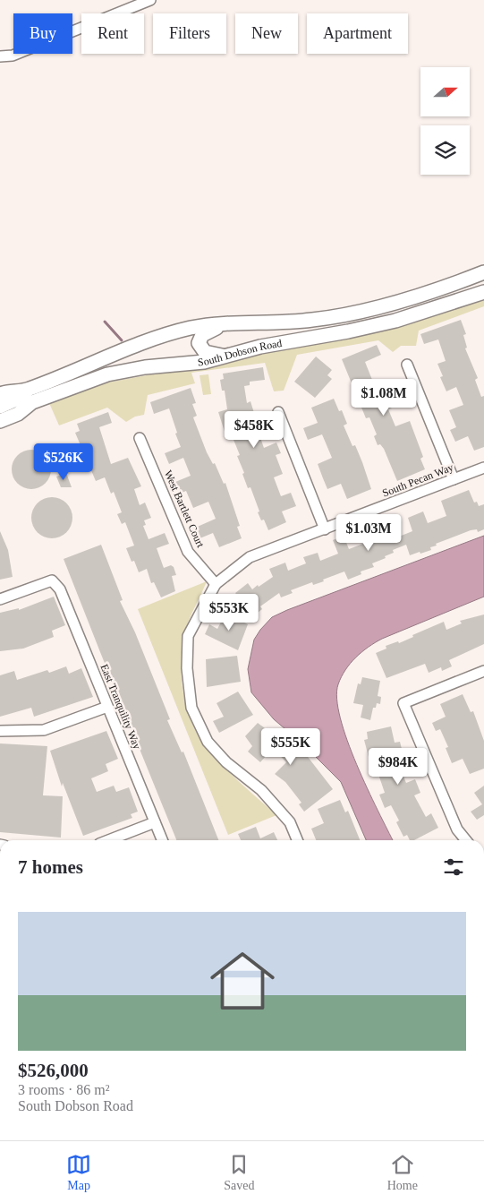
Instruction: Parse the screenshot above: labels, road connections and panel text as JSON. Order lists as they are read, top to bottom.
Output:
{
  "streets": {
    "street": [
      "South Dobson Road",
      "South Pecan Way",
      "West Bartlett Court",
      "East Tranquility Way"
    ]
  },
  "crossings": [
    ["South Pecan Way", "West Bartlett Court"]
  ],
  "north": "right",
  "page": {
    "chip": [
      "Buy",
      "Rent",
      "Filters",
      "New",
      "Apartment"
    ],
    "price": [
      "$1.08M",
      "$458K",
      "$526K",
      "$1.03M",
      "$553K",
      "$555K",
      "$984K"
    ],
    "heading": "7 homes",
    "list": [
      {
        "name": "$526,000",
        "note": "3 rooms · 86 m² · South Dobson Road"
      }
    ],
    "tabs": ["Map", "Saved", "Home"]
  }
}
